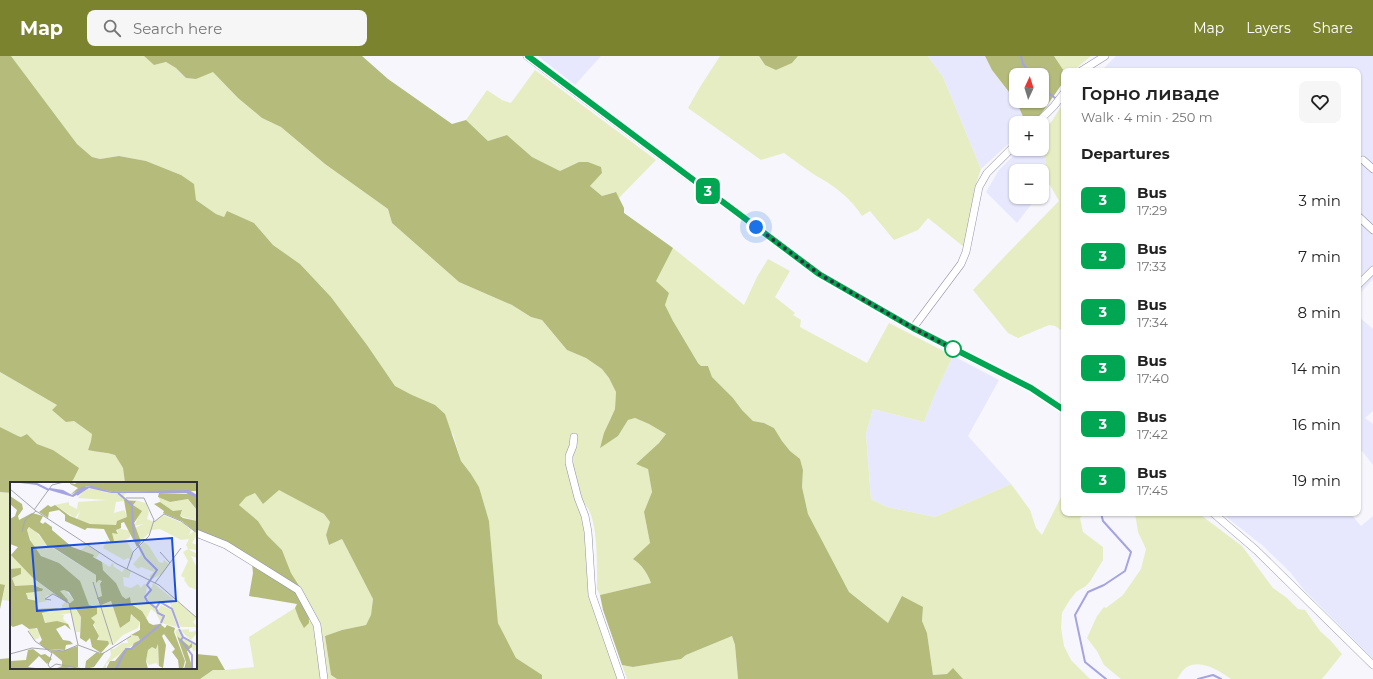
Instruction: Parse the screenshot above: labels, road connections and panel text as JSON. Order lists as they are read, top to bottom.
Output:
{
  "lines": ["bus line 3"],
  "north": "top",
  "page": {
    "header": "Map",
    "search": "Search here",
    "nav": ["Map", "Layers", "Share"],
    "on_map": "3",
    "map_buttons": ["+", "−"],
    "heading": [
      ["Горно ливаде", "Walk · 4 min · 250 m"],
      "Departures"
    ],
    "list": [
      {
        "mark": "3",
        "name": "Bus",
        "note": "17:29",
        "value": "3 min"
      },
      {
        "mark": "3",
        "name": "Bus",
        "note": "17:33",
        "value": "7 min"
      },
      {
        "mark": "3",
        "name": "Bus",
        "note": "17:34",
        "value": "8 min"
      },
      {
        "mark": "3",
        "name": "Bus",
        "note": "17:40",
        "value": "14 min"
      },
      {
        "mark": "3",
        "name": "Bus",
        "note": "17:42",
        "value": "16 min"
      },
      {
        "mark": "3",
        "name": "Bus",
        "note": "17:45",
        "value": "19 min"
      }
    ]
  }
}
